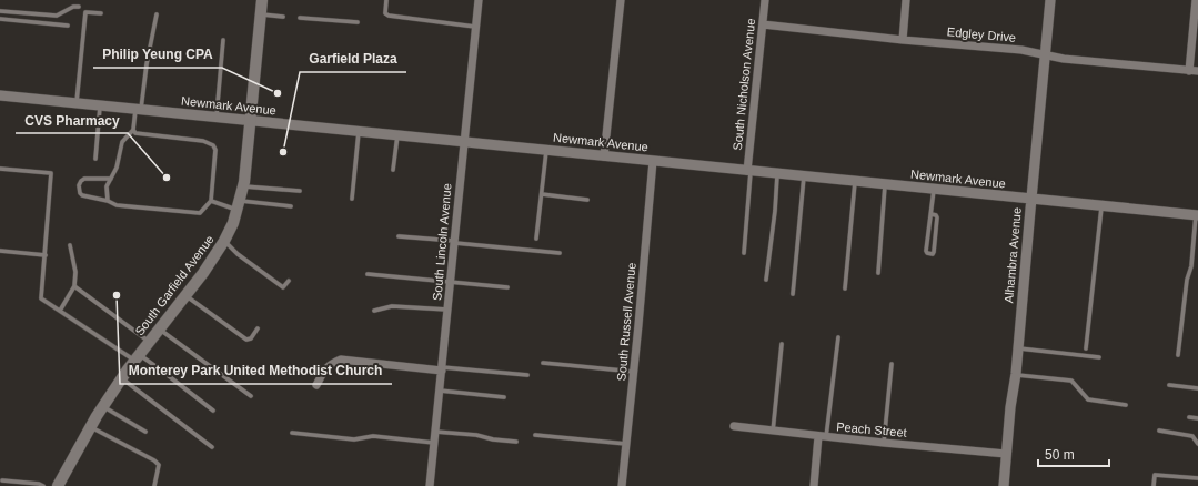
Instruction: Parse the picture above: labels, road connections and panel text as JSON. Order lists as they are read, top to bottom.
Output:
{
  "streets": {
    "main road": ["South Garfield Avenue"],
    "street": [
      "Edgley Drive",
      "South Nicholson Avenue",
      "Newmark Avenue",
      "South Lincoln Avenue",
      "Alhambra Avenue",
      "South Russell Avenue",
      "Peach Street"
    ]
  },
  "crossings": [
    ["Edgley Drive", "South Nicholson Avenue"],
    ["Edgley Drive", "Alhambra Avenue"],
    ["South Nicholson Avenue", "Newmark Avenue"],
    ["Newmark Avenue", "South Lincoln Avenue"],
    ["Newmark Avenue", "Alhambra Avenue"],
    ["Newmark Avenue", "South Garfield Avenue"],
    ["Newmark Avenue", "South Russell Avenue"],
    ["Alhambra Avenue", "Peach Street"]
  ],
  "places": [
    "Philip Yeung CPA",
    "Garfield Plaza",
    "CVS Pharmacy",
    "Monterey Park United Methodist Church"
  ],
  "scale_bar": "50 m"
}
